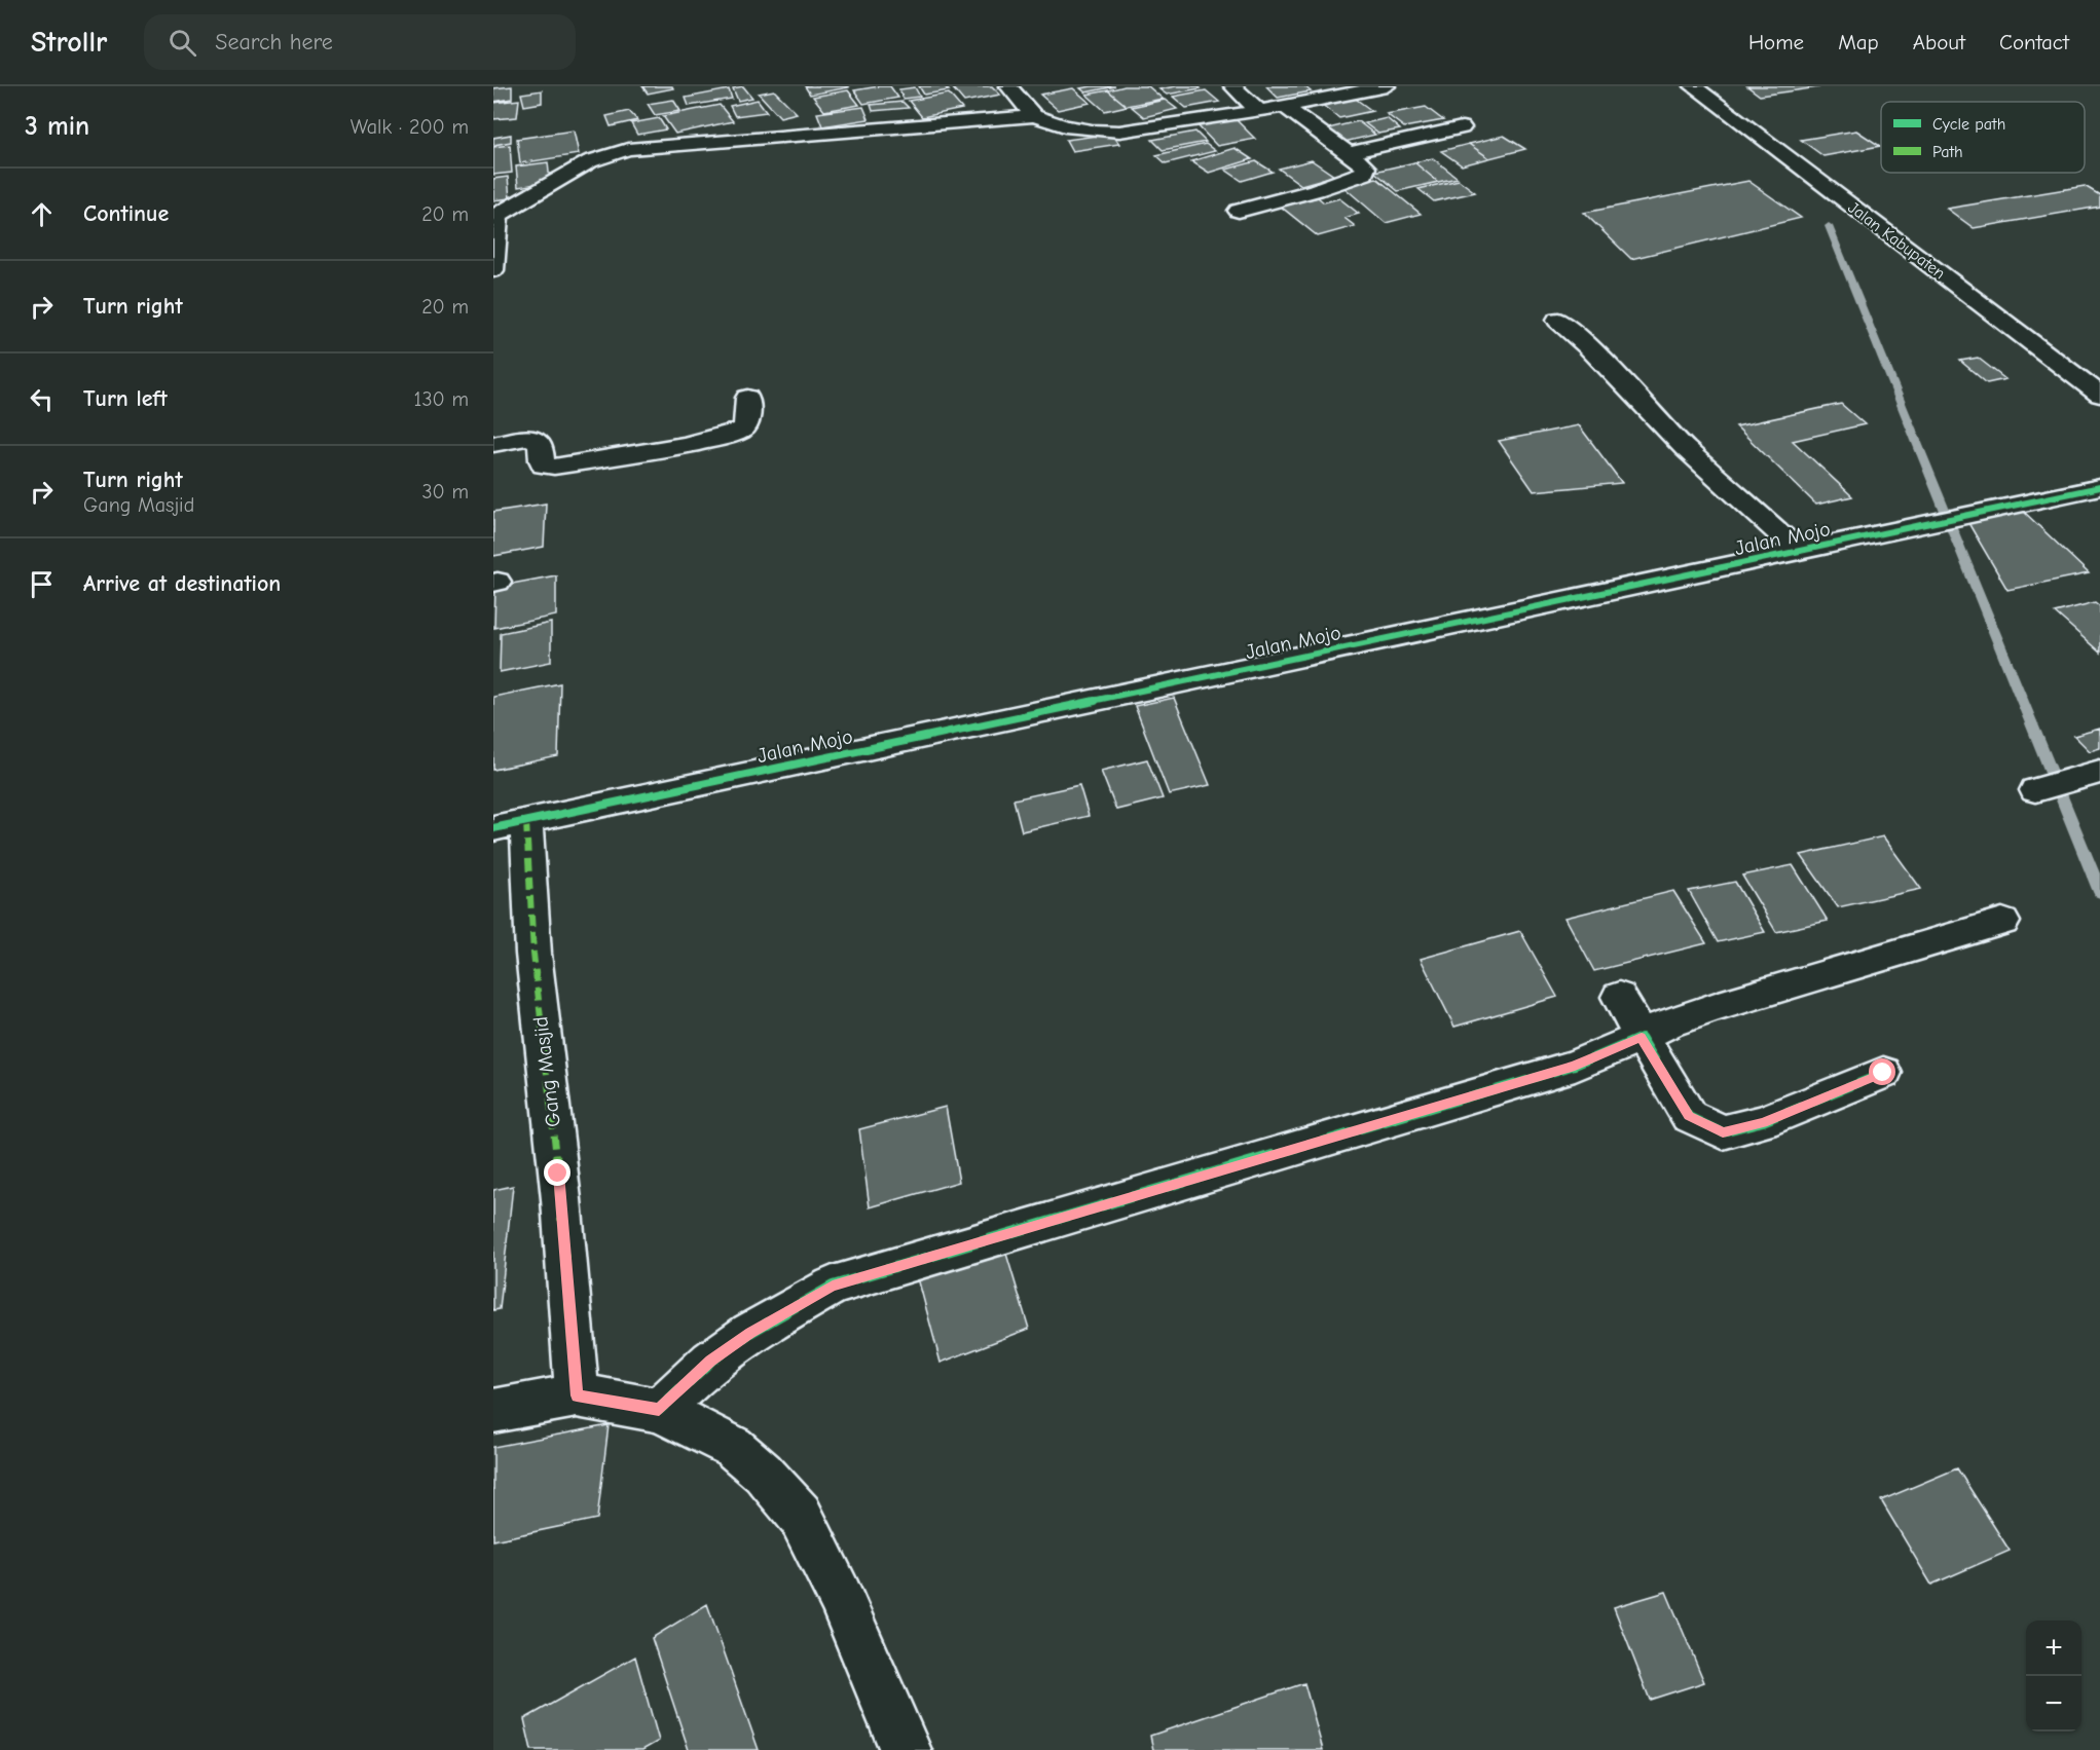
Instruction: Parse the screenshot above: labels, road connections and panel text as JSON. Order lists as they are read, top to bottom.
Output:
{
  "streets": {
    "street": ["Jalan Kabupaten", "Jalan Mojo", "Gang Masjid"]
  },
  "crossings": [
    ["Jalan Mojo", "Gang Masjid"]
  ],
  "legend": ["Cycle path", "Path"],
  "page": {
    "header": "Strollr",
    "search": "Search here",
    "nav": [
      "Home",
      "Map",
      "About",
      "Contact"
    ],
    "heading": ["3 min", "Walk · 200 m"],
    "list": [
      ["Continue", "20 m"],
      ["Turn right", "20 m"],
      ["Turn left", "130 m"],
      ["Turn right", "Gang Masjid", "30 m"],
      "Arrive at destination"
    ],
    "map_buttons": ["+", "−"]
  }
}
